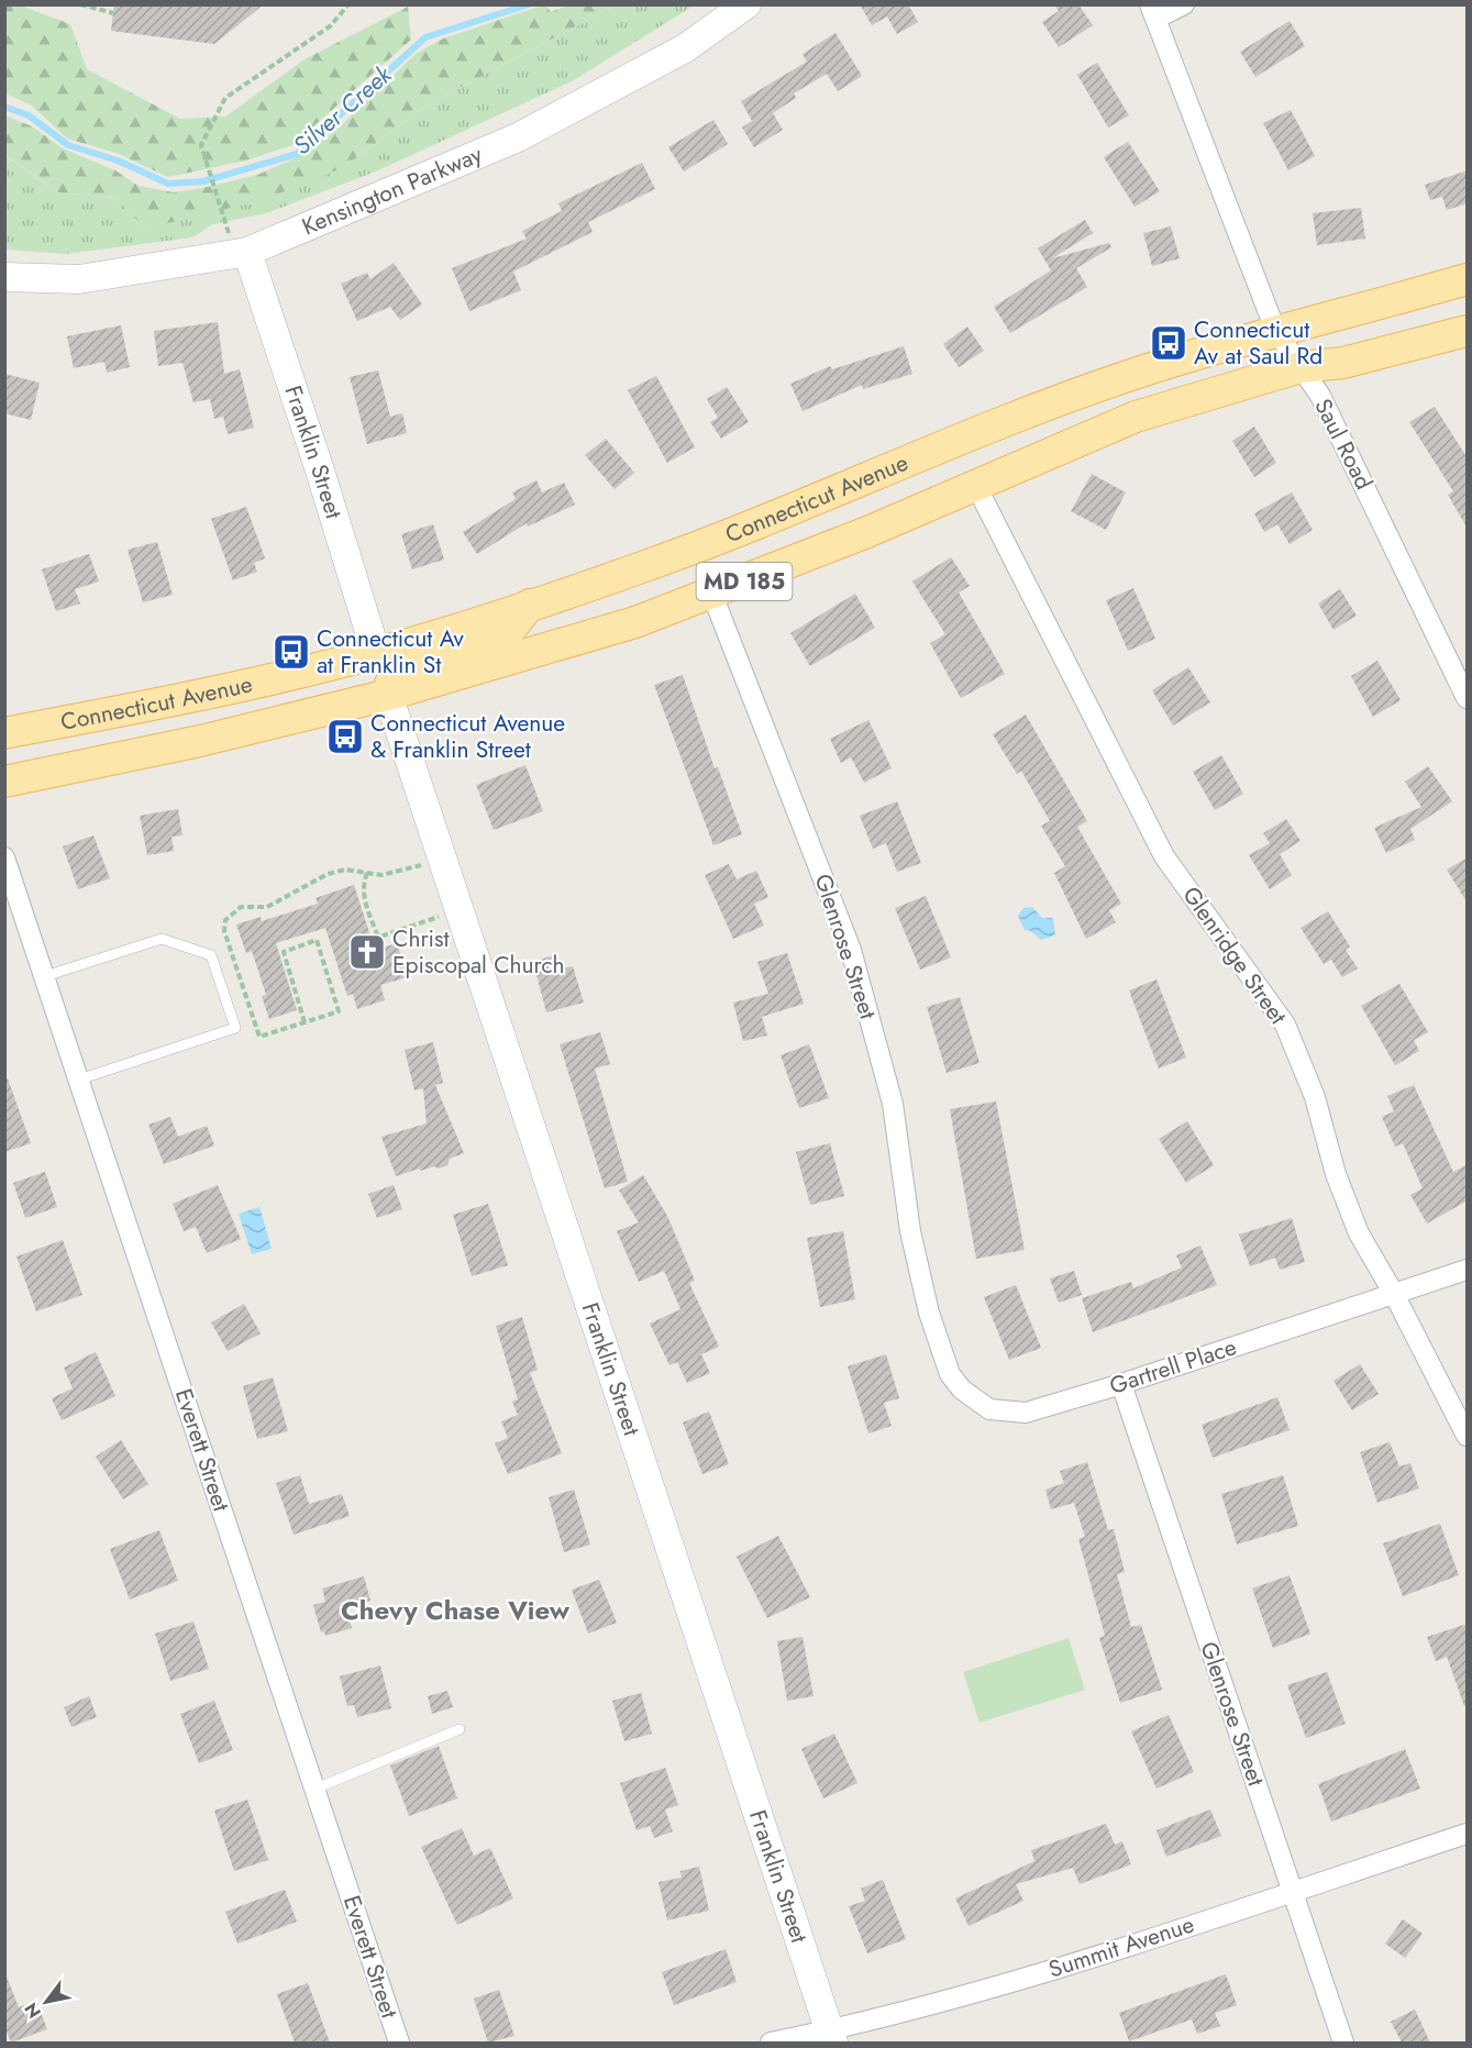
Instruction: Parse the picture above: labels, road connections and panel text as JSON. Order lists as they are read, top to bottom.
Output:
{
  "streets": {
    "main road": ["Connecticut Avenue", "MD 185"],
    "street": [
      "Kensington Parkway",
      "Saul Road",
      "Franklin Street",
      "Glenrose Street",
      "Glenridge Street",
      "Gartrell Place",
      "Everett Street",
      "Summit Avenue"
    ]
  },
  "crossings": [
    ["Kensington Parkway", "Franklin Street"],
    ["Saul Road", "Connecticut Avenue"],
    ["Franklin Street", "Connecticut Avenue"],
    ["Franklin Street", "Summit Avenue"],
    ["Connecticut Avenue", "Glenrose Street"],
    ["Connecticut Avenue", "Glenridge Street"],
    ["Glenrose Street", "Gartrell Place"],
    ["Glenrose Street", "Summit Avenue"],
    ["Glenridge Street", "Gartrell Place"]
  ],
  "districts": ["Chevy Chase View"],
  "water": ["Silver Creek"],
  "places": {
    "bus stop": ["Connecticut Av at Saul Rd", "Connecticut Av at Franklin St", "Connecticut Avenue & Franklin Street"],
    "church": ["Christ Episcopal Church"]
  },
  "north": "bottom left"
}
